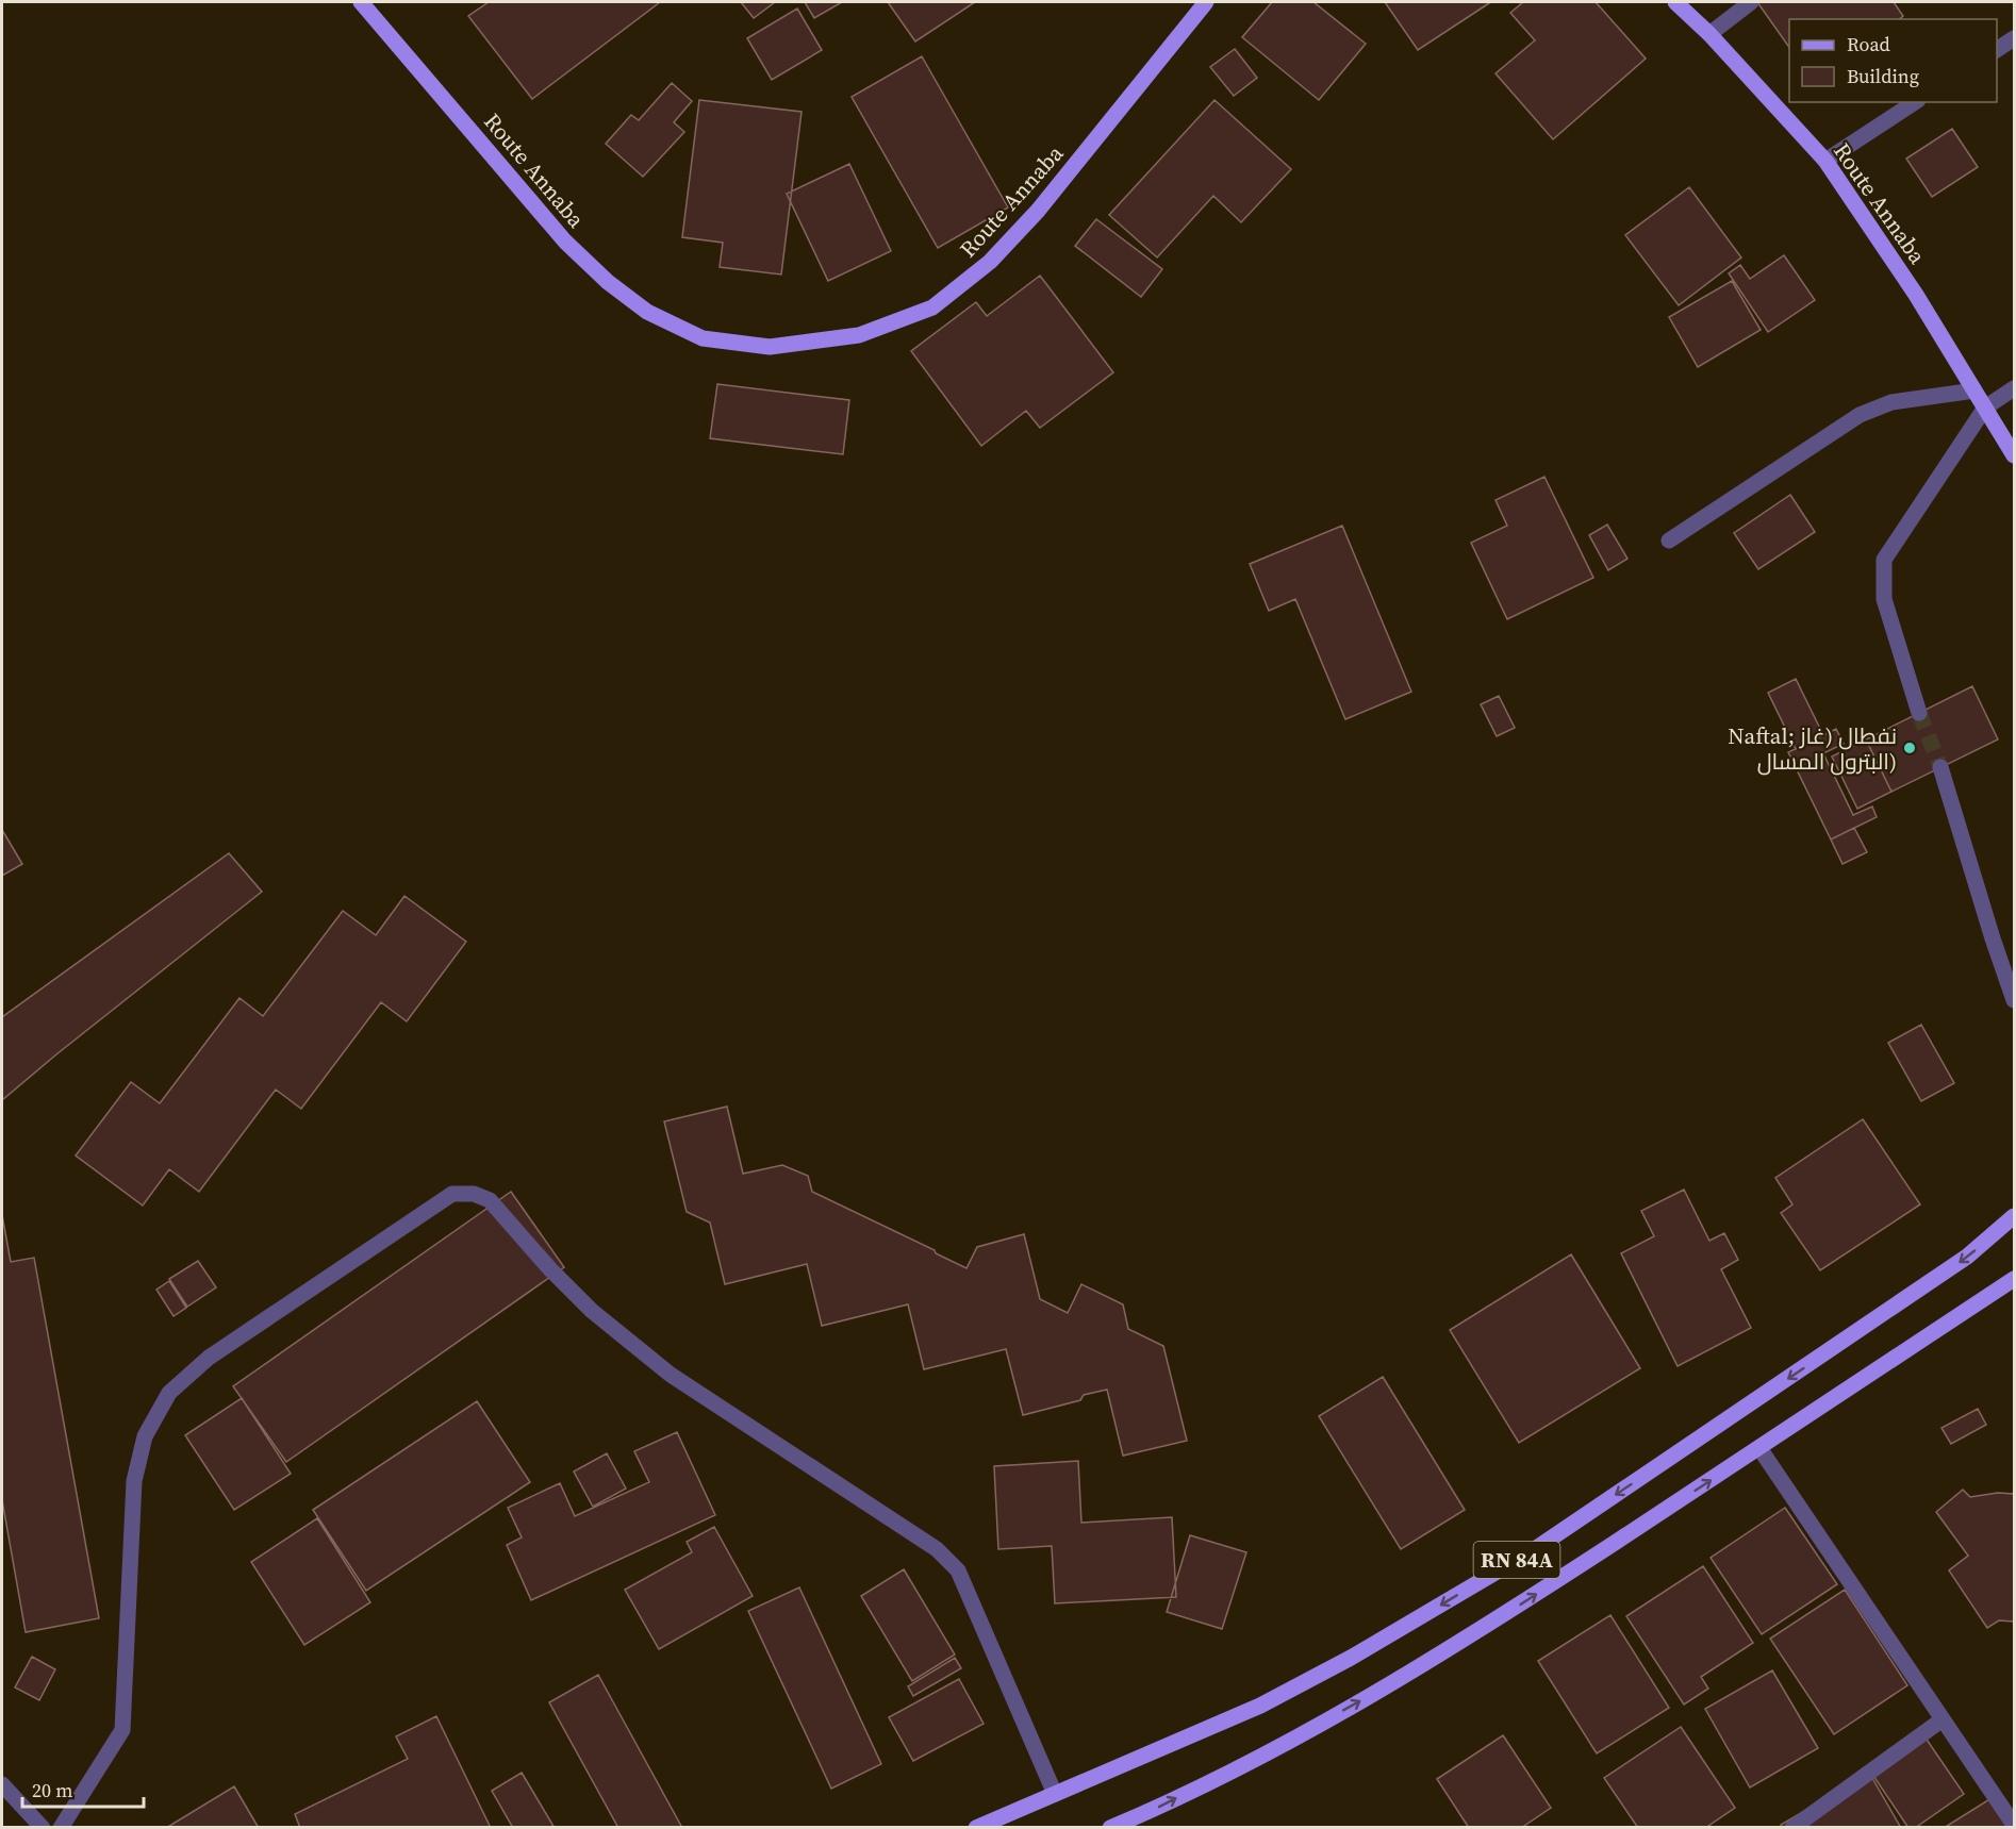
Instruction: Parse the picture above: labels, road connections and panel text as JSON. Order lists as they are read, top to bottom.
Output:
{
  "streets": {
    "main road": ["Route Annaba", "RN 84A"]
  },
  "places": ["Naftal; نفطال (غاز البترول المسال)"],
  "legend": ["Road", "Building"],
  "scale_bar": "20 m"
}
